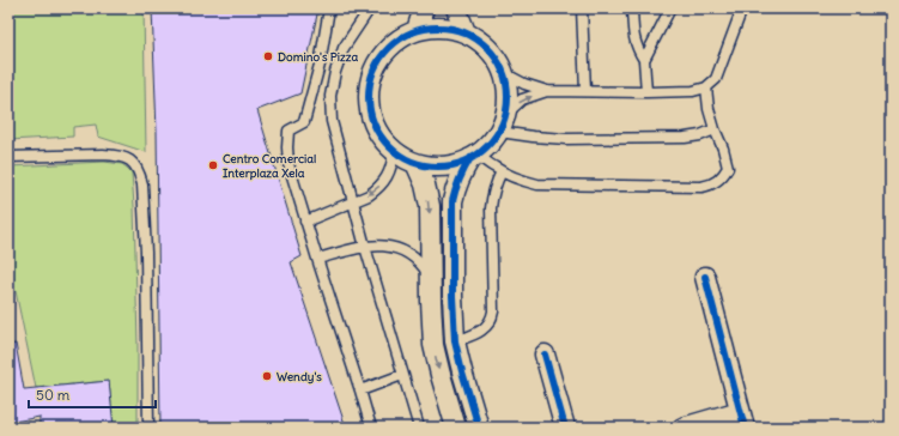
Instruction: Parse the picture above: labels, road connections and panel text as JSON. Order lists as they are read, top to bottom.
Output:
{
  "places": ["Domino's Pizza", "Centro Comercial Interplaza Xela", "Wendy's"],
  "scale_bar": "50 m"
}
